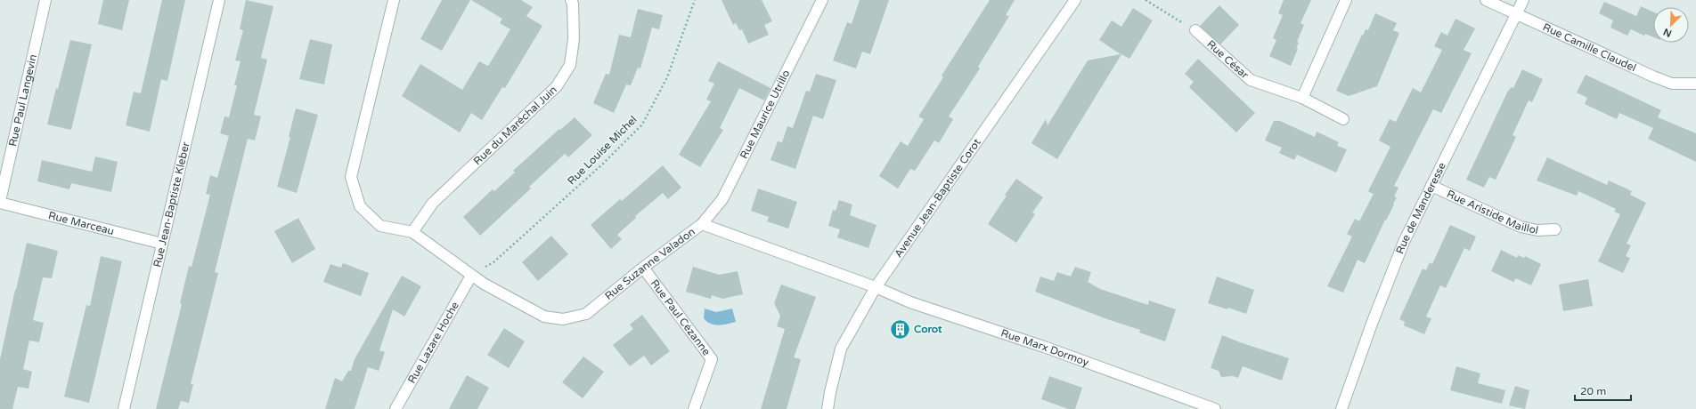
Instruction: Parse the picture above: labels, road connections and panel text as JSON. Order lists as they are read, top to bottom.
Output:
{
  "streets": {
    "street": [
      "Rue Camille Claudel",
      "Rue César",
      "Rue Paul Langevin",
      "Rue Maurice Utrillo",
      "Rue du Maréchal Juin",
      "Avenue Jean-Baptiste Corot",
      "Rue Jean-Baptiste Kleber",
      "Rue de Manderesse",
      "Rue Aristide Maillol",
      "Rue Marceau",
      "Rue Suzanne Valadon",
      "Rue Paul Cézanne",
      "Rue Lazare Hoche",
      "Rue Marx Dormoy"
    ],
    "path": ["Rue Louise Michel"]
  },
  "crossings": [
    ["Rue Camille Claudel", "Rue de Manderesse"],
    ["Rue Paul Langevin", "Rue Marceau"],
    ["Rue Maurice Utrillo", "Rue Suzanne Valadon"],
    ["Rue Louise Michel", "Rue Suzanne Valadon"],
    ["Rue Louise Michel", "Rue Lazare Hoche"],
    ["Avenue Jean-Baptiste Corot", "Rue Suzanne Valadon"],
    ["Avenue Jean-Baptiste Corot", "Rue Marx Dormoy"],
    ["Rue Jean-Baptiste Kleber", "Rue Marceau"],
    ["Rue de Manderesse", "Rue Aristide Maillol"],
    ["Rue Suzanne Valadon", "Rue Paul Cézanne"],
    ["Rue Suzanne Valadon", "Rue Lazare Hoche"],
    ["Rue Suzanne Valadon", "Rue Marx Dormoy"]
  ],
  "places": {
    "building": ["Corot"]
  },
  "scale_bar": "20 m",
  "north": "bottom left"
}
